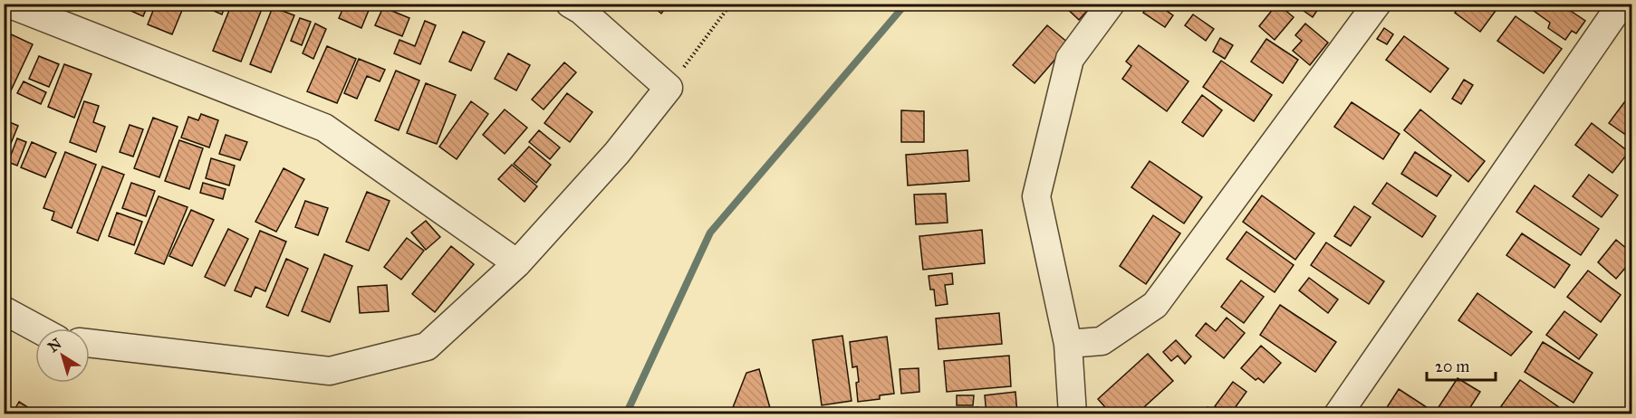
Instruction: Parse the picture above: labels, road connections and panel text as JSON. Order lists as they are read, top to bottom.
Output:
{
  "scale_bar": "20 m",
  "north": "top left"
}
